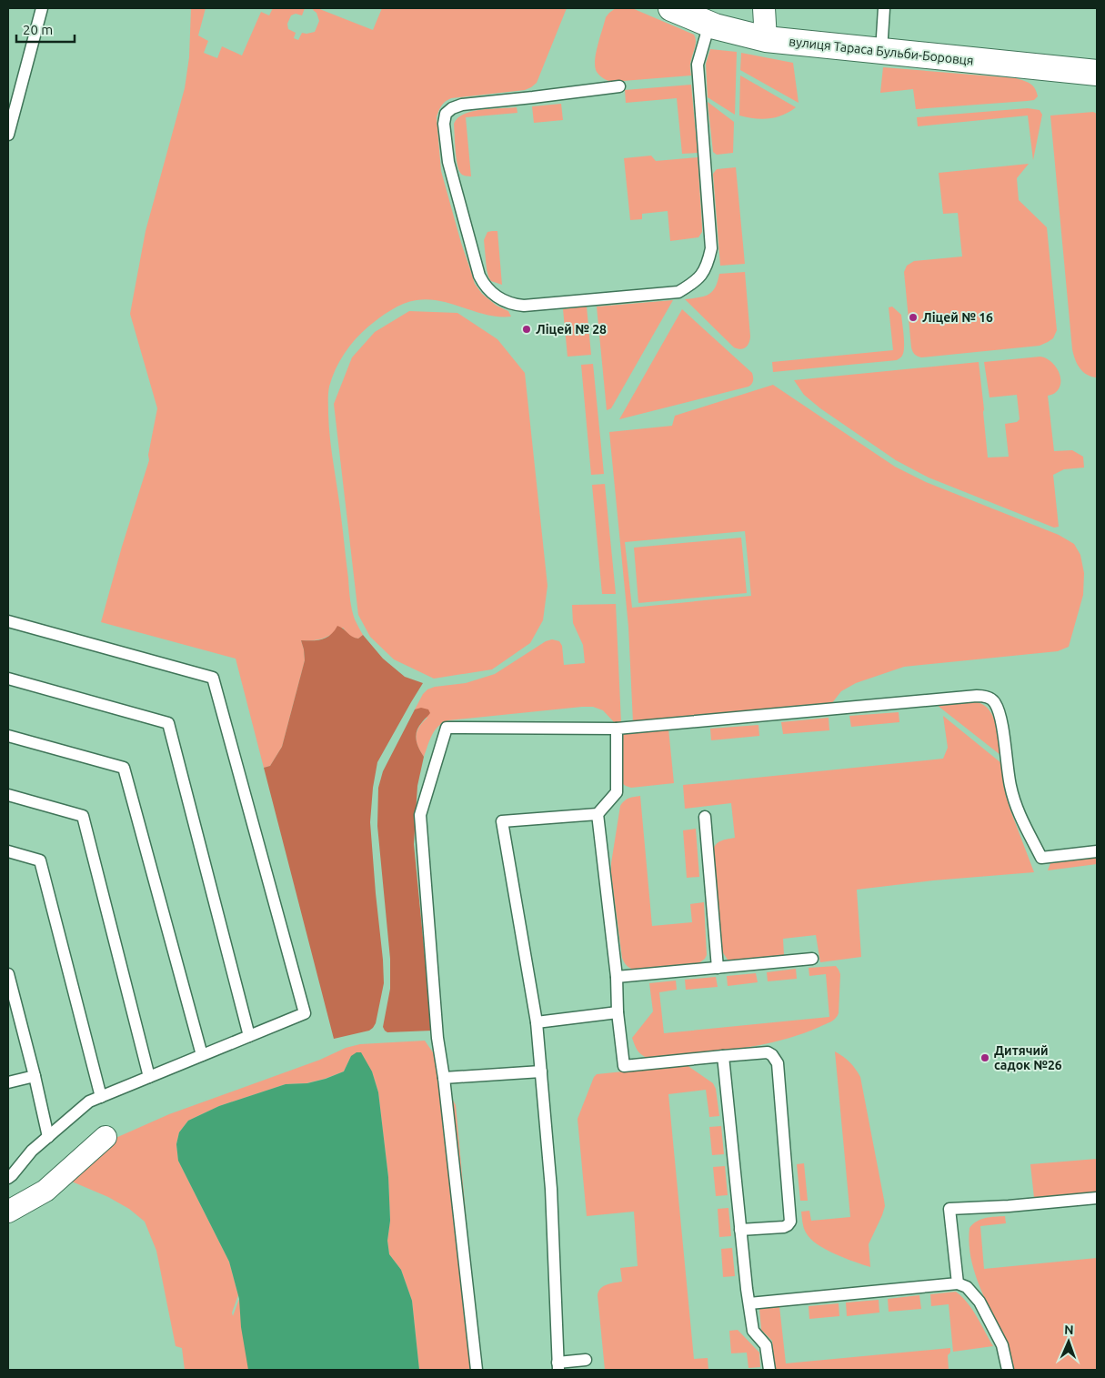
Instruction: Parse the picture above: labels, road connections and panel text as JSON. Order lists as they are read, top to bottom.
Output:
{
  "streets": {
    "street": ["вулиця Тараса Бульби-Боровця"]
  },
  "places": ["Ліцей № 16", "Ліцей № 28", "Дитячий садок №26"],
  "scale_bar": "20 m",
  "north": "top"
}
